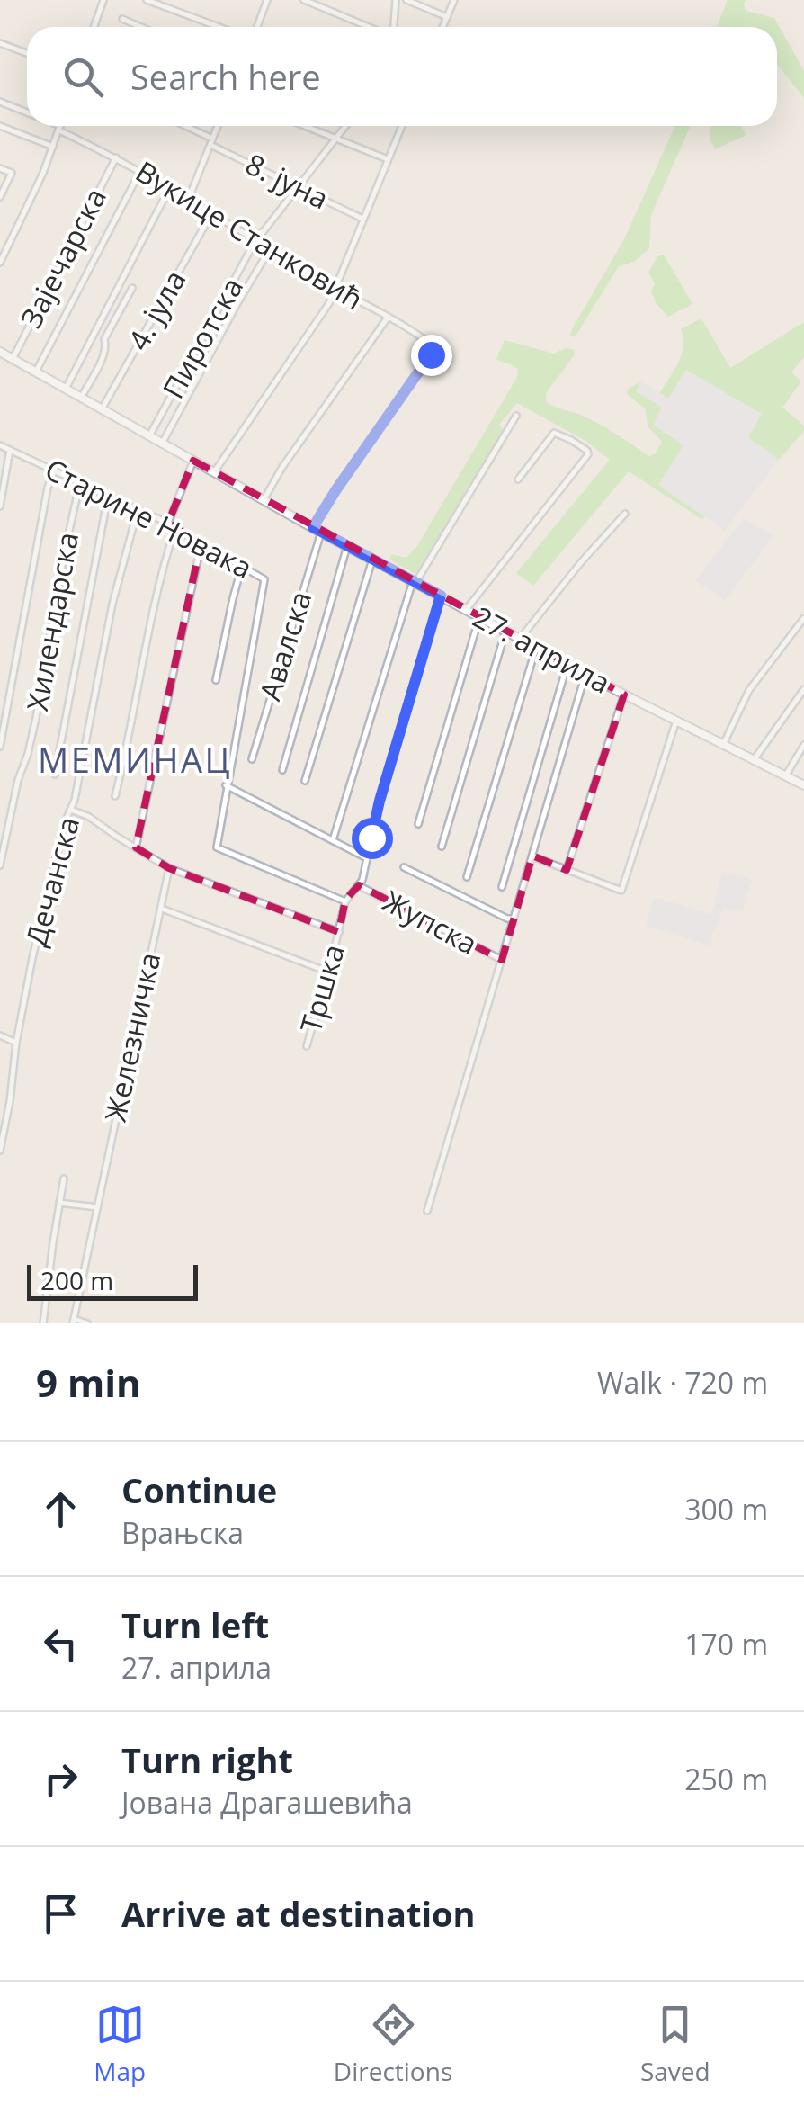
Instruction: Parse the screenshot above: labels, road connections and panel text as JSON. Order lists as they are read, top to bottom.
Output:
{
  "streets": {
    "main road": ["27. априла"],
    "street": [
      "8. јуна",
      "Вукице Станковић",
      "Зајечарска",
      "4. јула",
      "Пиротска",
      "Старине Новака",
      "Хилендарска",
      "Авалска",
      "Дечанска",
      "Жупска",
      "Тршка",
      "Железничка"
    ]
  },
  "crossings": [
    ["8. јуна", "Пиротска"],
    ["Вукице Станковић", "Зајечарска"],
    ["Вукице Станковић", "4. јула"],
    ["Вукице Станковић", "Пиротска"],
    ["Вукице Станковић", "Авалска"],
    ["Зајечарска", "27. априла"],
    ["4. јула", "27. априла"],
    ["Пиротска", "27. априла"],
    ["Старине Новака", "Хилендарска"],
    ["Старине Новака", "Дечанска"],
    ["Старине Новака", "Тршка"],
    ["Авалска", "27. априла"]
  ],
  "districts": ["МЕМИНАЦ"],
  "scale_bar": "200 m",
  "page": {
    "search": "Search here",
    "scale": "200 m",
    "heading": ["9 min", "Walk · 720 m"],
    "list": [
      ["Continue", "Врањска", "300 m"],
      ["Turn left", "27. априла", "170 m"],
      ["Turn right", "Јована Драгашевића", "250 m"],
      "Arrive at destination"
    ],
    "nav": ["Map", "Directions", "Saved"]
  }
}
